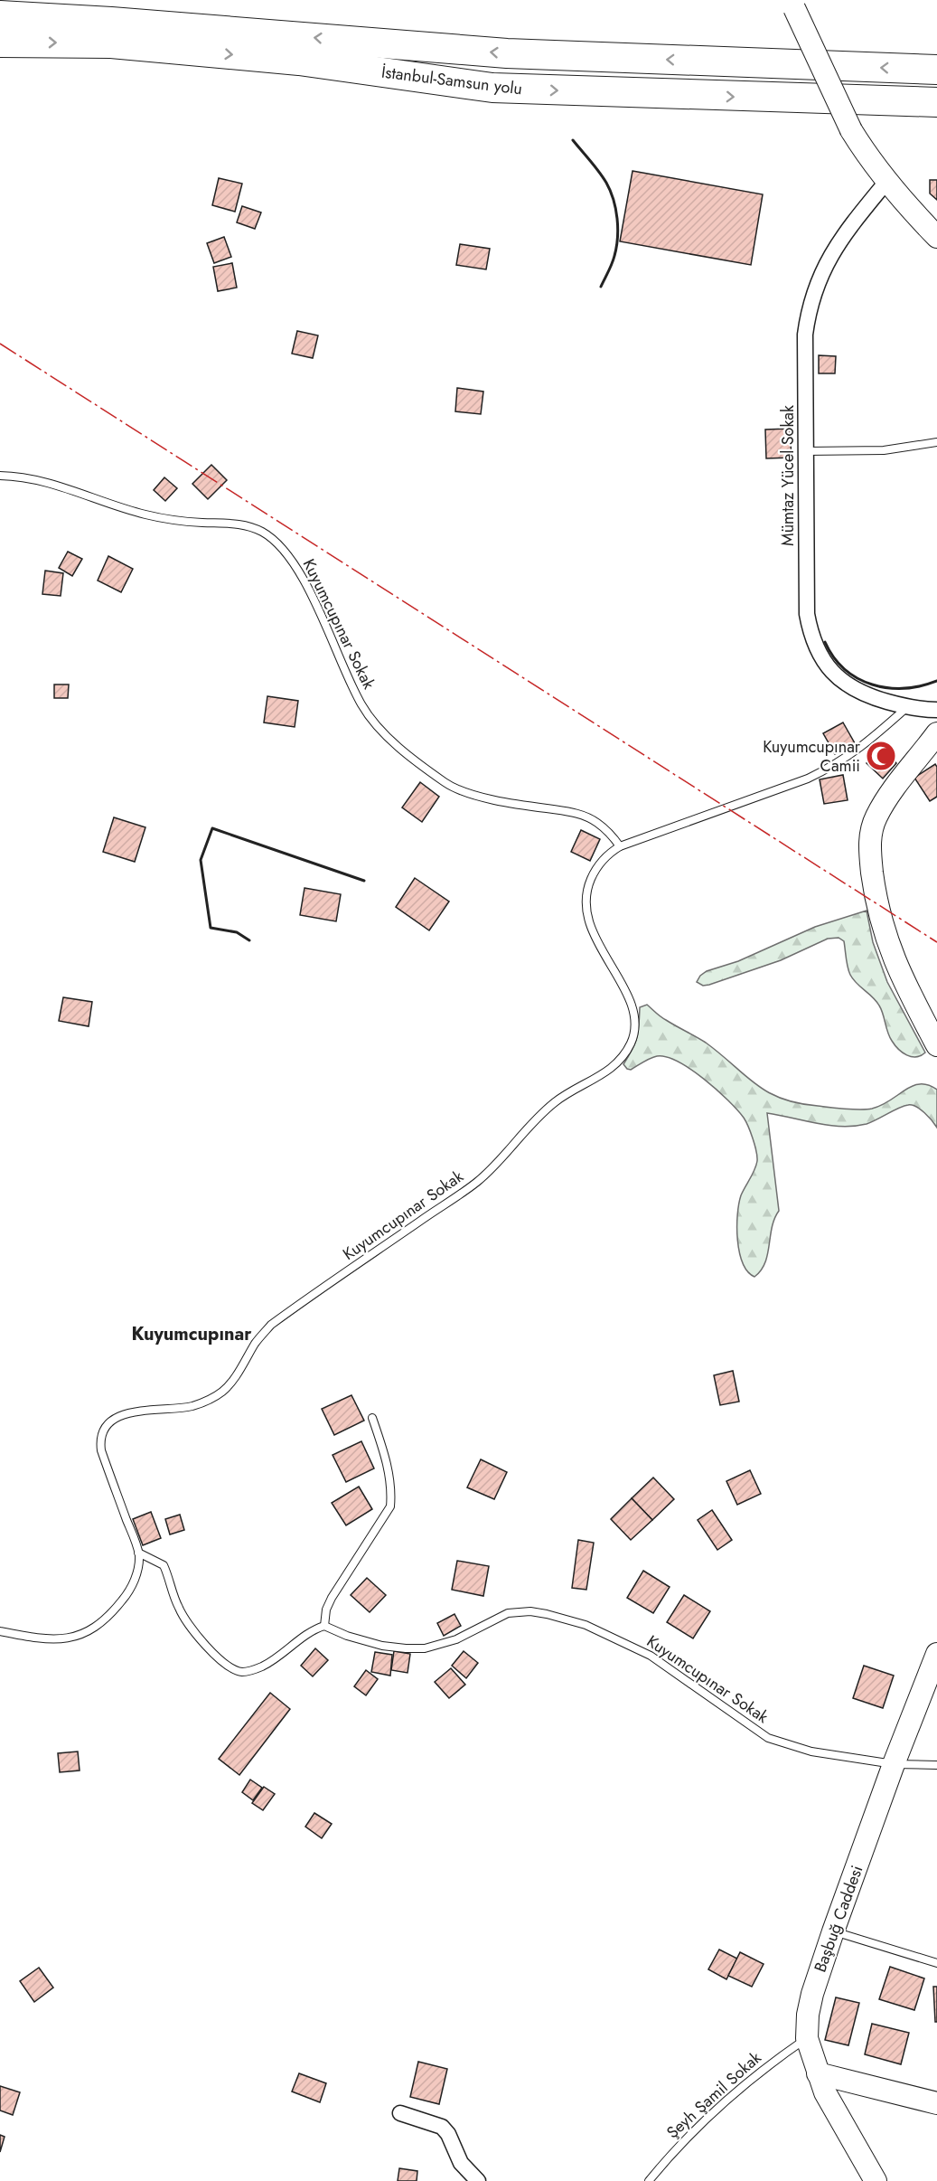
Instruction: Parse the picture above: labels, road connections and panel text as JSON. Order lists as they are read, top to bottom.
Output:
{
  "streets": {
    "highway": ["İstanbul-Samsun yolu"],
    "street": ["Mümtaz Yücel Sokak", "Başbuğ Caddesi"],
    "lane": ["Kuyumcupınar Sokak", "Şeyh Şamil Sokak"]
  },
  "crossings": [
    ["Mümtaz Yücel Sokak", "Kuyumcupınar Sokak"],
    ["Kuyumcupınar Sokak", "Başbuğ Caddesi"],
    ["Başbuğ Caddesi", "Şeyh Şamil Sokak"]
  ],
  "districts": ["Kuyumcupınar"],
  "places": {
    "mosque": ["Kuyumcupınar Camii"]
  }
}
